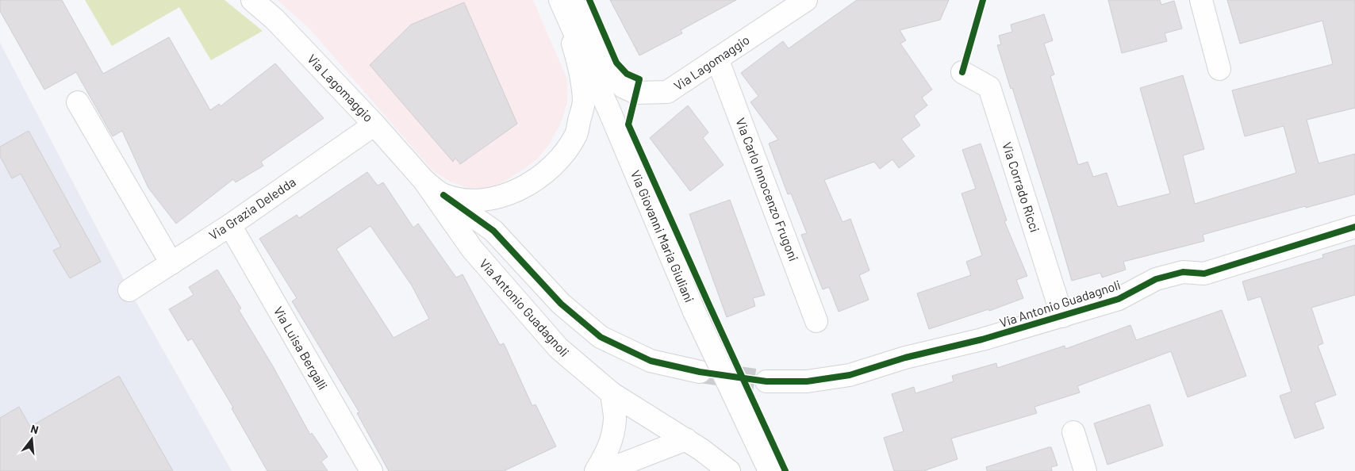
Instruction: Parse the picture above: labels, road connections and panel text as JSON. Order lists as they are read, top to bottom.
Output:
{
  "streets": {
    "street": [
      "Via Lagomaggio",
      "Via Corrado Ricci",
      "Via Carlo Innocenzo Frugoni",
      "Via Grazia Deledda",
      "Via Giovanni Maria Giuliani",
      "Via Antonio Guadagnoli",
      "Via Luisa Bergalli"
    ]
  },
  "crossings": [
    ["Via Lagomaggio", "Via Carlo Innocenzo Frugoni"],
    ["Via Lagomaggio", "Via Grazia Deledda"],
    ["Via Lagomaggio", "Via Giovanni Maria Giuliani"],
    ["Via Lagomaggio", "Via Antonio Guadagnoli"],
    ["Via Corrado Ricci", "Via Antonio Guadagnoli"],
    ["Via Grazia Deledda", "Via Luisa Bergalli"]
  ],
  "north": "top"
}
